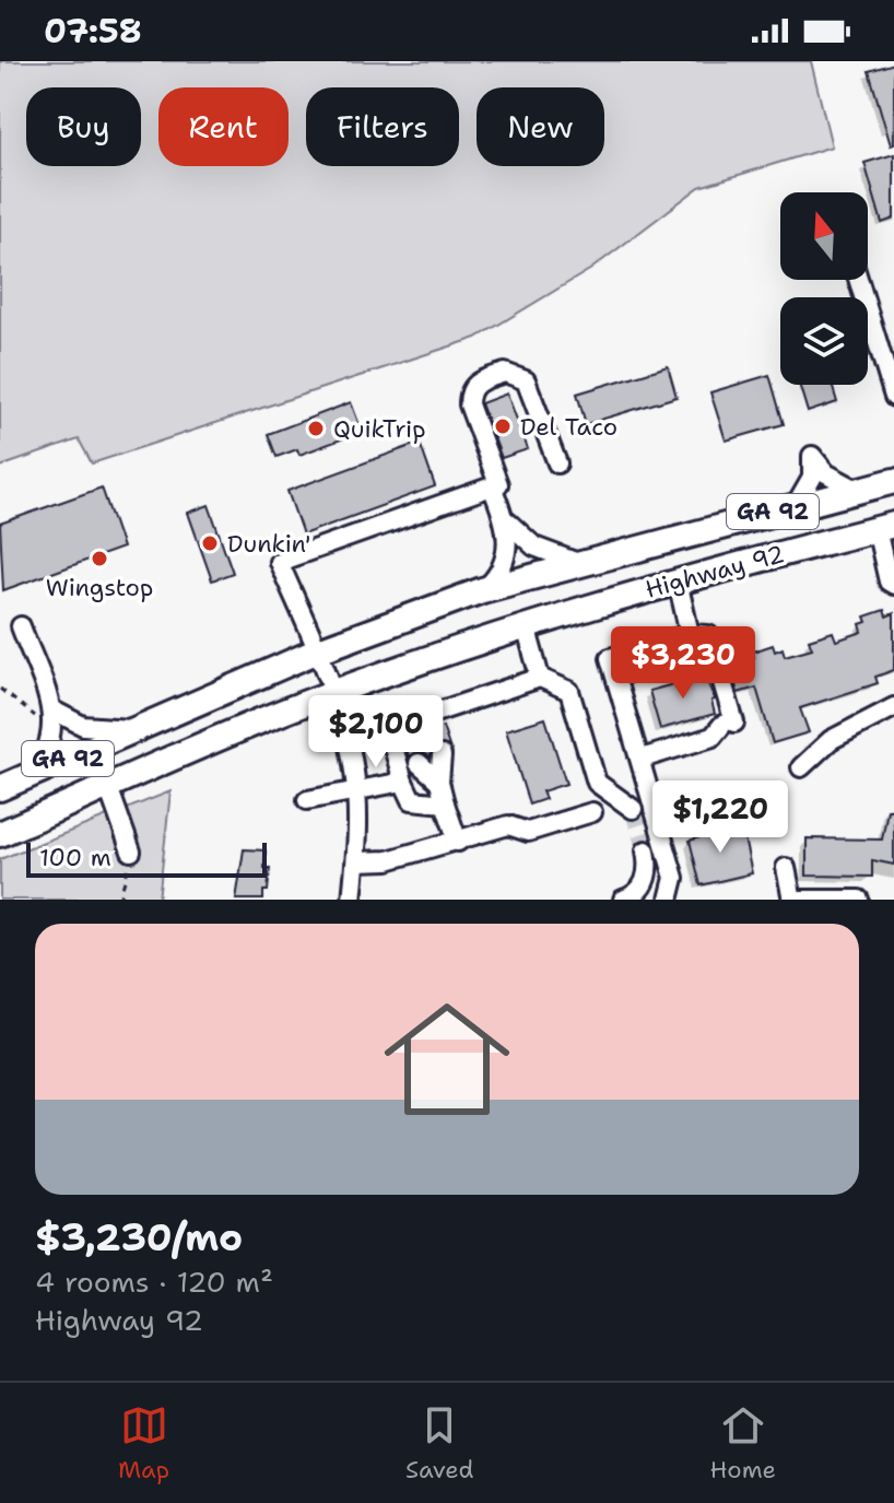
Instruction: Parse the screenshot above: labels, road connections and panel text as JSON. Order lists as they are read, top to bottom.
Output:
{
  "streets": {
    "main road": ["GA 92", "Highway 92"]
  },
  "places": [
    "Del Taco",
    "QuikTrip",
    "Dunkin'",
    "Wingstop"
  ],
  "scale_bar": "100 m",
  "north": "top",
  "page": {
    "status": "07:58",
    "chip": [
      "Buy",
      "Rent",
      "Filters",
      "New"
    ],
    "price": ["$3,230", "$2,100", "$1,220"],
    "scale": "100 m",
    "list": [
      {
        "name": "$3,230/mo",
        "note": "4 rooms · 120 m² · Highway 92"
      }
    ],
    "tabs": ["Map", "Saved", "Home"]
  }
}
